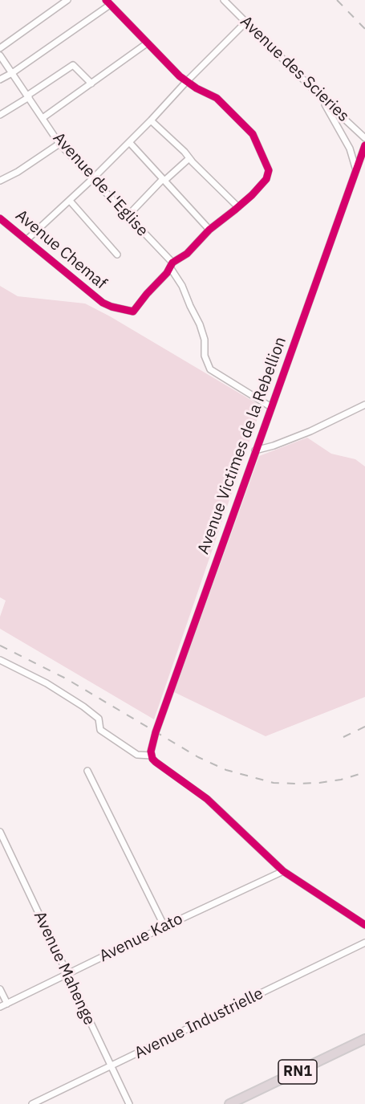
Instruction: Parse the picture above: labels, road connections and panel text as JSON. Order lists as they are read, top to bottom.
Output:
{
  "streets": {
    "highway": ["RN1"],
    "street": [
      "Avenue des Scieries",
      "Avenue de L'Eglise",
      "Avenue Chemaf",
      "Avenue Victimes de la Rebellion",
      "Avenue Kato",
      "Avenue Mahenge",
      "Avenue Industrielle"
    ]
  },
  "crossings": [
    ["Avenue de L'Eglise", "Avenue Chemaf"],
    ["Avenue de L'Eglise", "Avenue Victimes de la Rebellion"],
    ["Avenue Kato", "Avenue Mahenge"],
    ["Avenue Mahenge", "Avenue Industrielle"]
  ]
}
